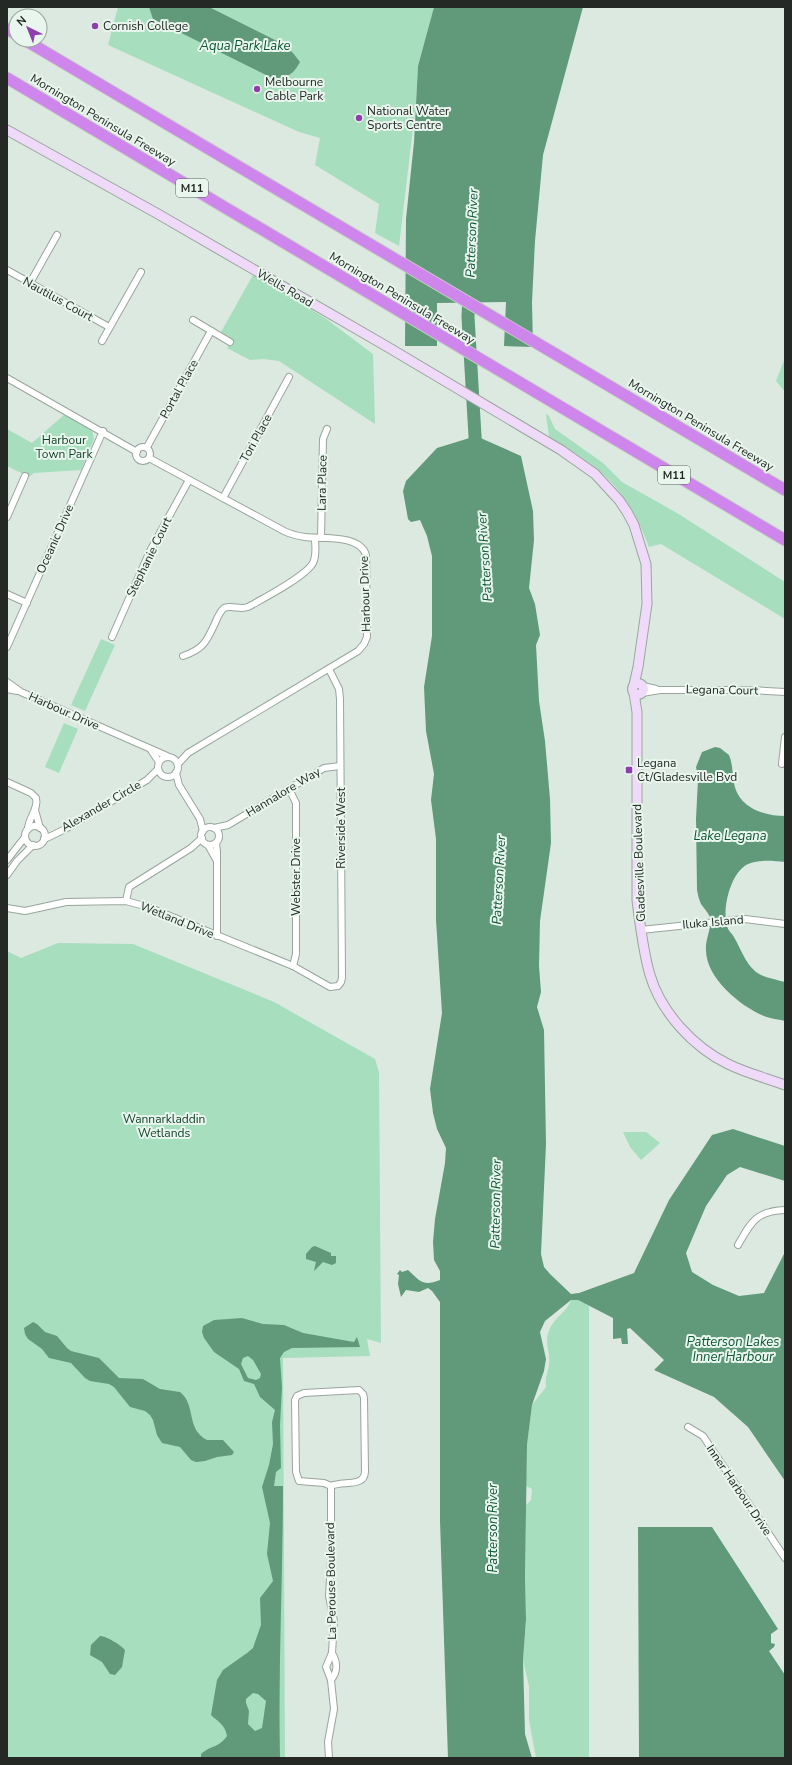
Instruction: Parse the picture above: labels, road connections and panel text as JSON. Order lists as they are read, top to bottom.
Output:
{
  "streets": {
    "highway": ["Mornington Peninsula Freeway", "M11"],
    "main road": ["Wells Road", "Gladesville Boulevard"],
    "street": [
      "Nautilus Court",
      "Portal Place",
      "Tori Place",
      "Lara Place",
      "Oceanic Drive",
      "Stephanie Court",
      "Harbour Drive",
      "Legana Court",
      "Hannalore Way",
      "Alexander Circle",
      "Riverside West",
      "Webster Drive",
      "Wetland Drive",
      "Iluka Island",
      "Inner Harbour Drive",
      "La Perouse Boulevard"
    ]
  },
  "crossings": [
    ["Wells Road", "Gladesville Boulevard"],
    ["Portal Place", "Harbour Drive"],
    ["Tori Place", "Harbour Drive"],
    ["Lara Place", "Harbour Drive"],
    ["Stephanie Court", "Harbour Drive"],
    ["Harbour Drive", "Alexander Circle"],
    ["Harbour Drive", "Riverside West"],
    ["Legana Court", "Gladesville Boulevard"],
    ["Hannalore Way", "Riverside West"],
    ["Hannalore Way", "Webster Drive"],
    ["Riverside West", "Wetland Drive"],
    ["Gladesville Boulevard", "Iluka Island"],
    ["Webster Drive", "Wetland Drive"]
  ],
  "water": [
    "Aqua Park Lake",
    "Patterson River",
    "Lake Legana",
    "Patterson Lakes Inner Harbour"
  ],
  "parks": ["Harbour Town Park", "Wannarkladdin Wetlands"],
  "places": {
    "other": ["Cornish College", "Melbourne Cable Park", "National Water Sports Centre"],
    "transit": ["Legana Ct/Gladesville Bvd"]
  },
  "north": "top left"
}
